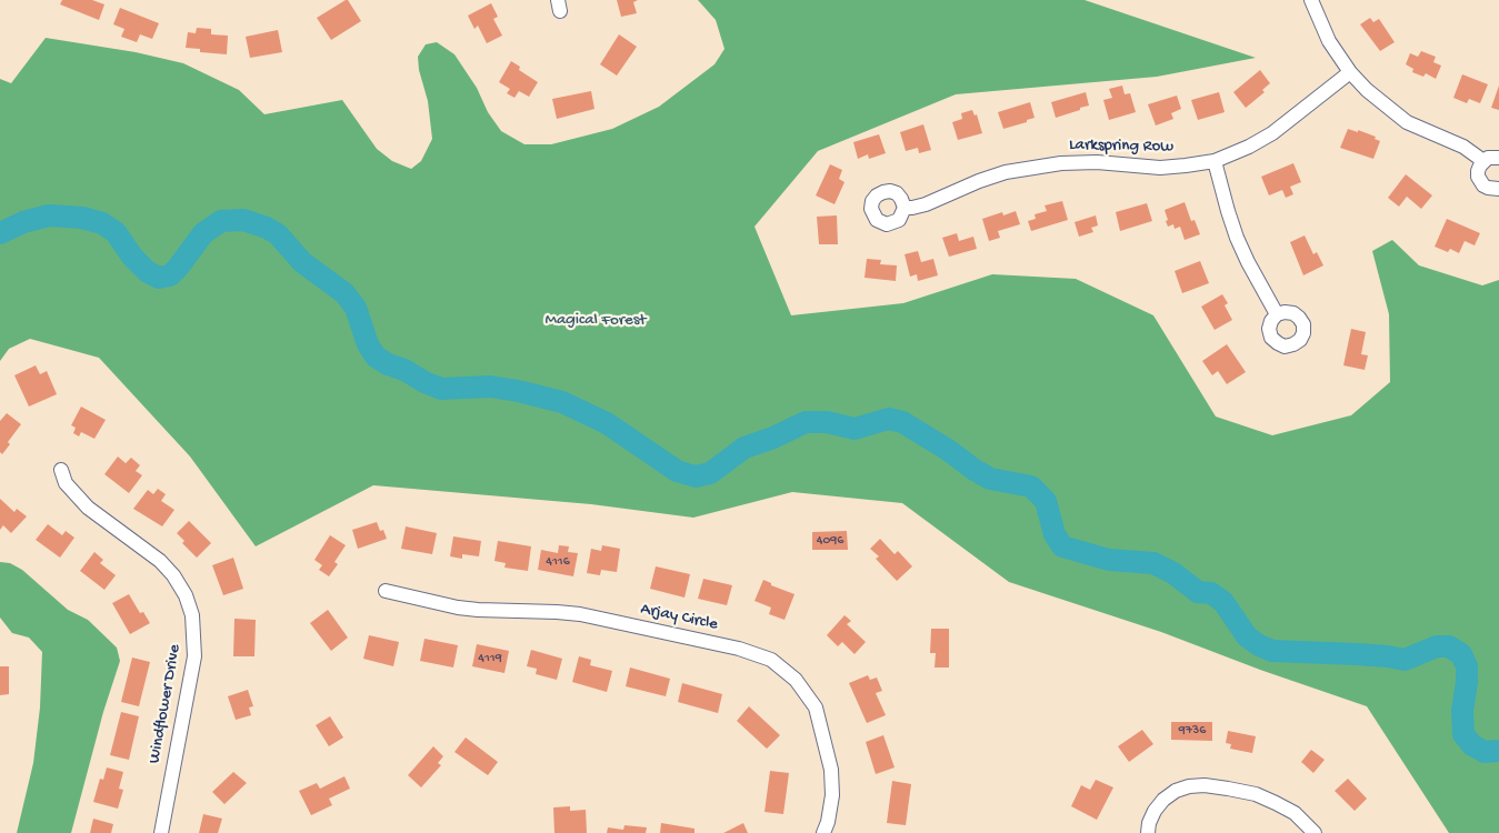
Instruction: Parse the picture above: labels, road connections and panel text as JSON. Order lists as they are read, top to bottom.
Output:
{
  "streets": {
    "street": ["Larkspring Row", "Arjay Circle", "Windflower Drive"]
  },
  "parks": ["Magical Forest"],
  "house_numbers": [
    "4096",
    "4116",
    "4119",
    "9736"
  ]
}
